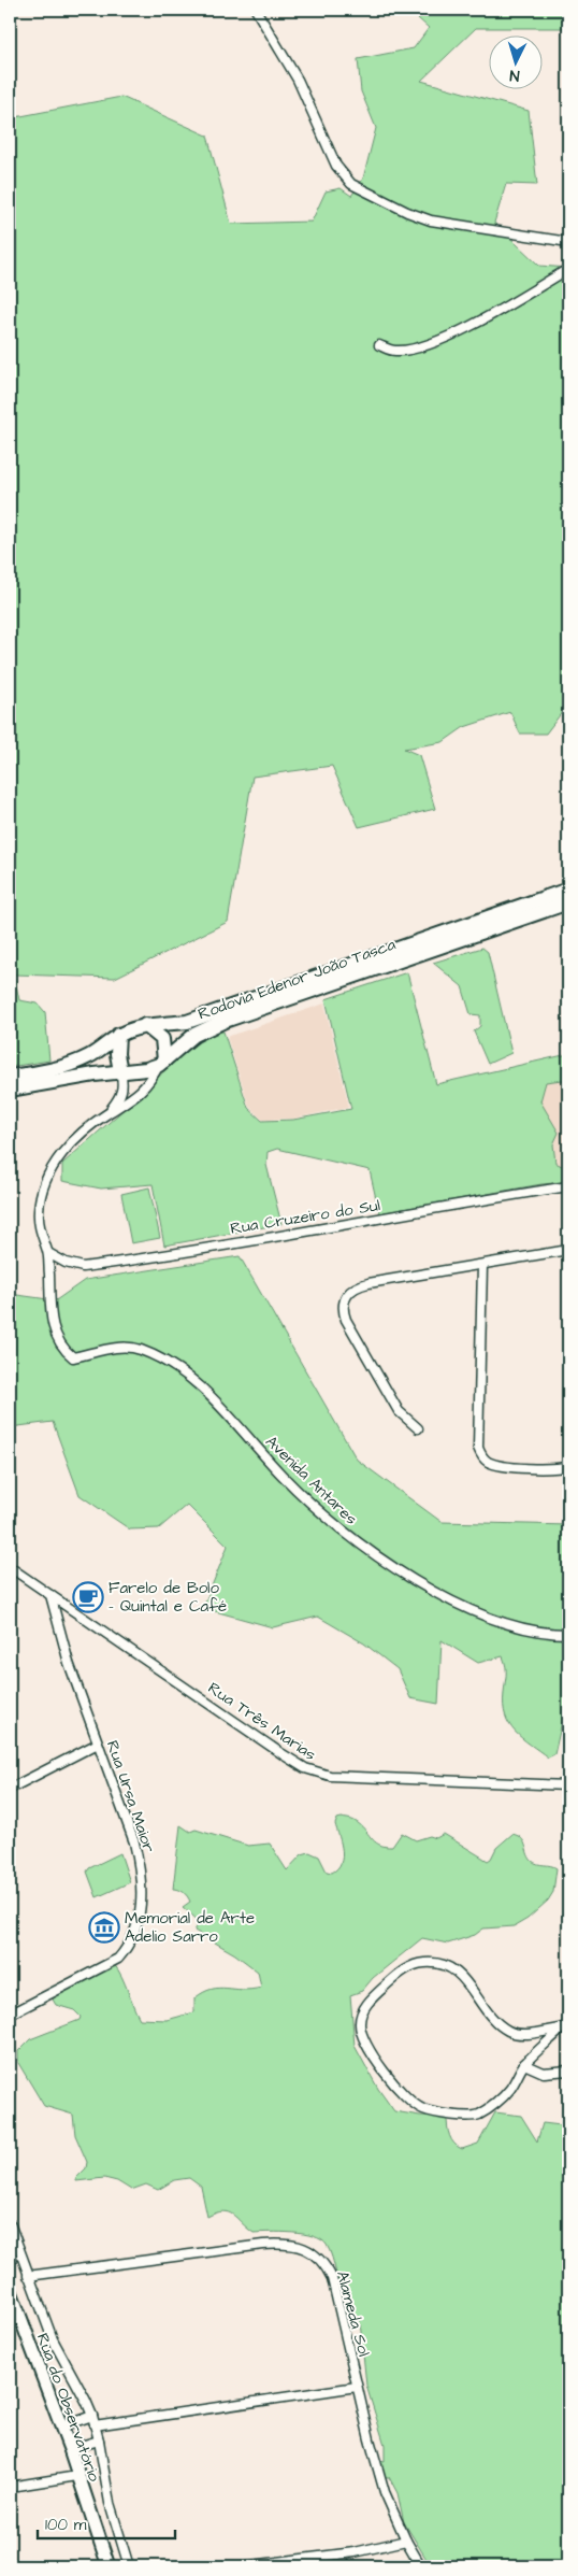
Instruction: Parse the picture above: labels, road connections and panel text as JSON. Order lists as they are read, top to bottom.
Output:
{
  "streets": {
    "main road": ["Rodovia Edenor João Tasca"],
    "street": [
      "Rua Cruzeiro do Sul",
      "Avenida Antares",
      "Rua Três Marias",
      "Rua Ursa Maior",
      "Alameda Sol",
      "Rua do Observatório"
    ]
  },
  "crossings": [
    ["Rua Cruzeiro do Sul", "Avenida Antares"],
    ["Rua Três Marias", "Rua Ursa Maior"]
  ],
  "places": {
    "cafe": ["Farelo de Bolo - Quintal e Café"],
    "museum": ["Memorial de Arte Adelio Sarro"]
  },
  "scale_bar": "100 m",
  "north": "bottom"
}
